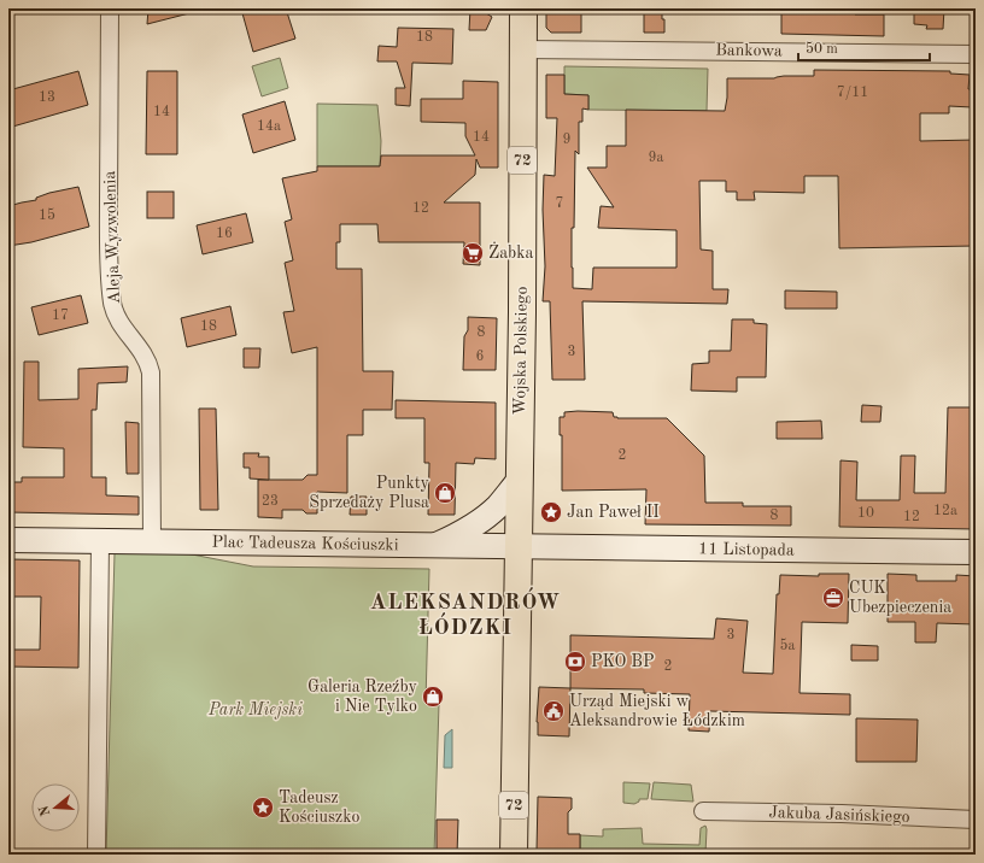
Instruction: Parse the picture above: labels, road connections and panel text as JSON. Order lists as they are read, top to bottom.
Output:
{
  "streets": {
    "main road": [
      "72",
      "Wojska Polskiego",
      "Plac Tadeusza Kościuszki",
      "11 Listopada"
    ],
    "street": ["Bankowa", "Aleja Wyzwolenia", "Jakuba Jasińskiego"]
  },
  "crossings": [
    ["Bankowa", "Wojska Polskiego"],
    ["72", "Wojska Polskiego"],
    ["72", "Plac Tadeusza Kościuszki"],
    ["72", "11 Listopada"],
    ["Aleja Wyzwolenia", "Plac Tadeusza Kościuszki"],
    ["Wojska Polskiego", "Plac Tadeusza Kościuszki"],
    ["Wojska Polskiego", "11 Listopada"],
    ["Plac Tadeusza Kościuszki", "11 Listopada"]
  ],
  "districts": ["ALEKSANDRÓW ŁÓDZKI"],
  "parks": ["Park Miejski"],
  "places": {
    "supermarket": ["Żabka"],
    "shop": ["Punkty Sprzedaży Plusa", "Galeria Rzeźby i Nie Tylko"],
    "place": ["Jan Paweł II", "Tadeusz Kościuszko"],
    "office": ["CUK Ubezpieczenia"],
    "bank": ["PKO BP"],
    "public building": ["Urząd Miejski w Aleksandrowie Łódzkim"]
  },
  "house_numbers": [
    "18",
    "7/11",
    "13",
    "14",
    "14a",
    "14",
    "9",
    "9a",
    "7",
    "12",
    "15",
    "16",
    "17",
    "18",
    "8",
    "3",
    "6",
    "2",
    "23",
    "12a",
    "10",
    "8",
    "12",
    "3",
    "5a",
    "2"
  ],
  "scale_bar": "50 m",
  "north": "left"
}
